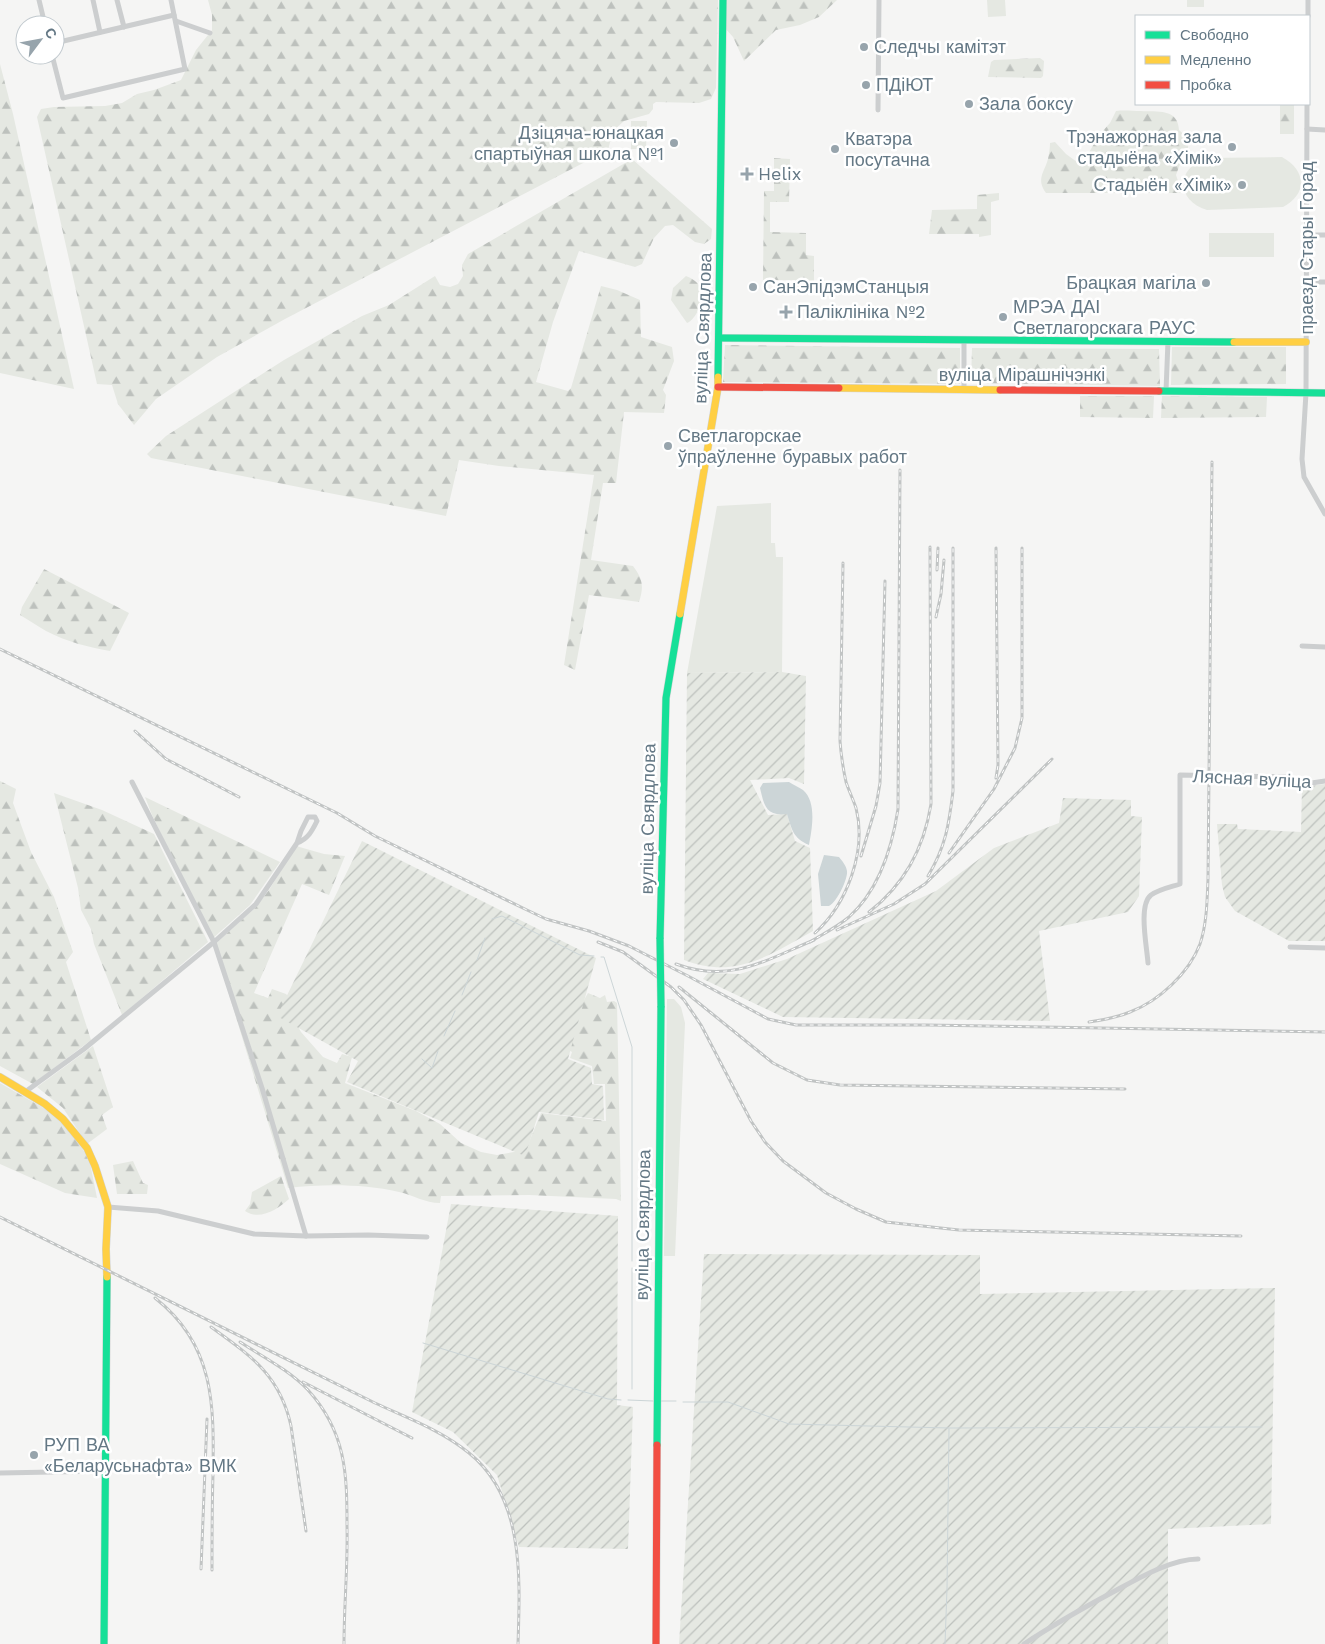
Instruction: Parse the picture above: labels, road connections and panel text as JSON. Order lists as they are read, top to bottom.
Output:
{
  "streets": {
    "street": [
      "праезд Стары Горад",
      "вуліца Свярдлова",
      "вуліца Мірашнічэнкі",
      "Лясная вуліца"
    ]
  },
  "crossings": [
    ["праезд Стары Горад", "вуліца Мірашнічэнкі"],
    ["вуліца Свярдлова", "вуліца Мірашнічэнкі"]
  ],
  "places": {
    "other": [
      "Следчы камітэт",
      "ПДіЮТ",
      "Зала боксу",
      "Дзіцяча-юнацкая спартыўная школа №1",
      "Трэнажорная зала стадыёна «Хімік»",
      "Кватэра посутачна",
      "Стадыён «Хімік»",
      "Брацкая магіла",
      "СанЭпідэмСтанцыя",
      "МРЭА ДАІ Светлагорскага РАУС",
      "Светлагорскае ўпраўленне буравых работ",
      "РУП ВА «Беларусьнафта» ВМК"
    ],
    "health": ["Helix", "Паліклініка №2"]
  },
  "legend": ["Свободно", "Медленно", "Пробка"],
  "north": "top right"
}
